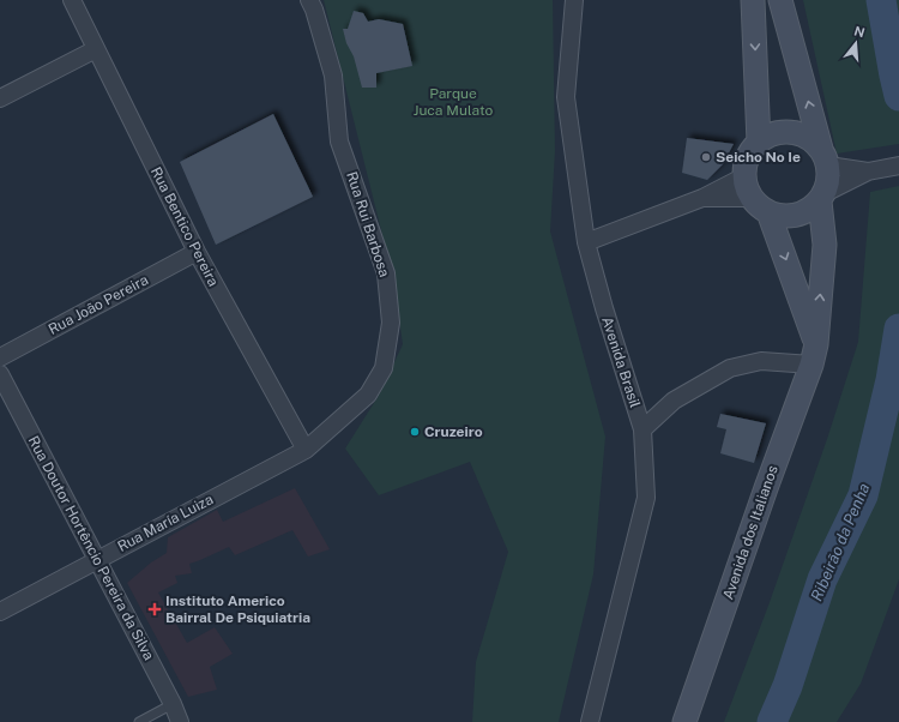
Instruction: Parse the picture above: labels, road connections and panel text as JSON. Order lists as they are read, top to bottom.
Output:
{
  "streets": {
    "main road": ["Avenida dos Italianos"],
    "street": [
      "Rua Rui Barbosa",
      "Rua Bentico Pereira",
      "Rua João Pereira",
      "Avenida Brasil",
      "Rua María Luiza",
      "Rua Doutor Hortêncio Pereira da Silva"
    ]
  },
  "crossings": [
    ["Rua Rui Barbosa", "Rua Bentico Pereira"],
    ["Rua Rui Barbosa", "Rua María Luiza"],
    ["Rua Bentico Pereira", "Rua João Pereira"],
    ["Rua Bentico Pereira", "Rua María Luiza"],
    ["Rua María Luiza", "Rua Doutor Hortêncio Pereira da Silva"]
  ],
  "water": ["Ribeirão da Penha"],
  "parks": ["Parque Juca Mulato"],
  "places": {
    "other": ["Seicho No Ie", "Cruzeiro"],
    "health": ["Instituto Americo Bairral De Psiquiatria"]
  },
  "north": "top"
}
